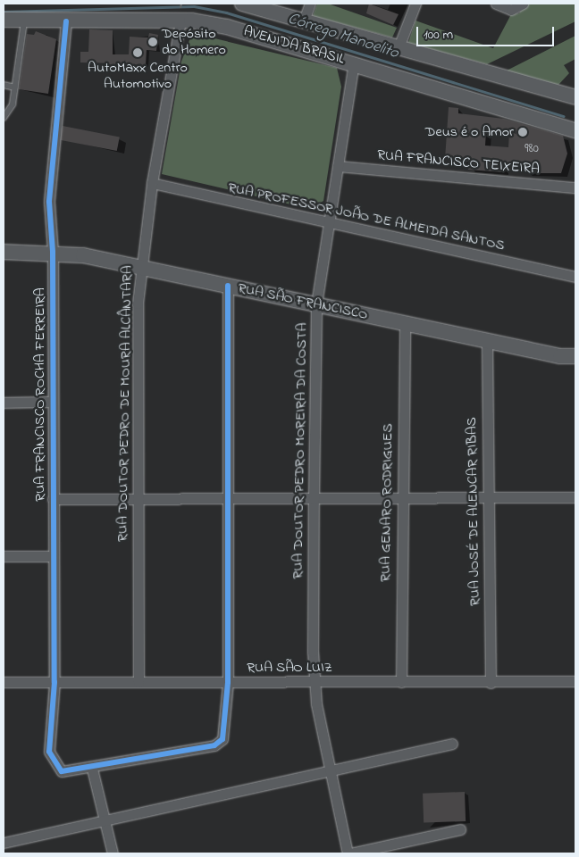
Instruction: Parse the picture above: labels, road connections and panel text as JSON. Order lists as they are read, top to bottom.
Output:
{
  "streets": {
    "main road": ["AVENIDA BRASIL", "RUA SÃO FRANCISCO"],
    "street": [
      "RUA FRANCISCO TEIXEIRA",
      "RUA PROFESSOR JOÃO DE ALMEIDA SANTOS",
      "RUA FRANCISCO ROCHA FERREIRA",
      "RUA DOUTOR PEDRO DE MOURA ALCÂNTARA",
      "RUA DOUTOR PEDRO MOREIRA DA COSTA",
      "RUA GENARO RODRIGUES",
      "RUA JOSÉ DE ALENCAR RIBAS",
      "RUA SÃO LUIZ"
    ]
  },
  "crossings": [
    ["AVENIDA BRASIL", "RUA FRANCISCO ROCHA FERREIRA"],
    ["AVENIDA BRASIL", "RUA DOUTOR PEDRO DE MOURA ALCÂNTARA"],
    ["AVENIDA BRASIL", "RUA DOUTOR PEDRO MOREIRA DA COSTA"],
    ["RUA FRANCISCO TEIXEIRA", "RUA DOUTOR PEDRO MOREIRA DA COSTA"],
    ["RUA PROFESSOR JOÃO DE ALMEIDA SANTOS", "RUA DOUTOR PEDRO DE MOURA ALCÂNTARA"],
    ["RUA PROFESSOR JOÃO DE ALMEIDA SANTOS", "RUA DOUTOR PEDRO MOREIRA DA COSTA"],
    ["RUA SÃO FRANCISCO", "RUA FRANCISCO ROCHA FERREIRA"],
    ["RUA SÃO FRANCISCO", "RUA DOUTOR PEDRO DE MOURA ALCÂNTARA"],
    ["RUA SÃO FRANCISCO", "RUA DOUTOR PEDRO MOREIRA DA COSTA"],
    ["RUA SÃO FRANCISCO", "RUA GENARO RODRIGUES"],
    ["RUA SÃO FRANCISCO", "RUA JOSÉ DE ALENCAR RIBAS"],
    ["RUA FRANCISCO ROCHA FERREIRA", "RUA SÃO LUIZ"],
    ["RUA DOUTOR PEDRO DE MOURA ALCÂNTARA", "RUA SÃO LUIZ"],
    ["RUA DOUTOR PEDRO MOREIRA DA COSTA", "RUA SÃO LUIZ"],
    ["RUA GENARO RODRIGUES", "RUA SÃO LUIZ"],
    ["RUA JOSÉ DE ALENCAR RIBAS", "RUA SÃO LUIZ"]
  ],
  "water": ["Córrego Manoelito"],
  "places": ["Depósito do Homero", "AutoMaxx Centro Automotivo", "Deus é o Amor"],
  "house_numbers": ["980"],
  "scale_bar": "100 m"
}
